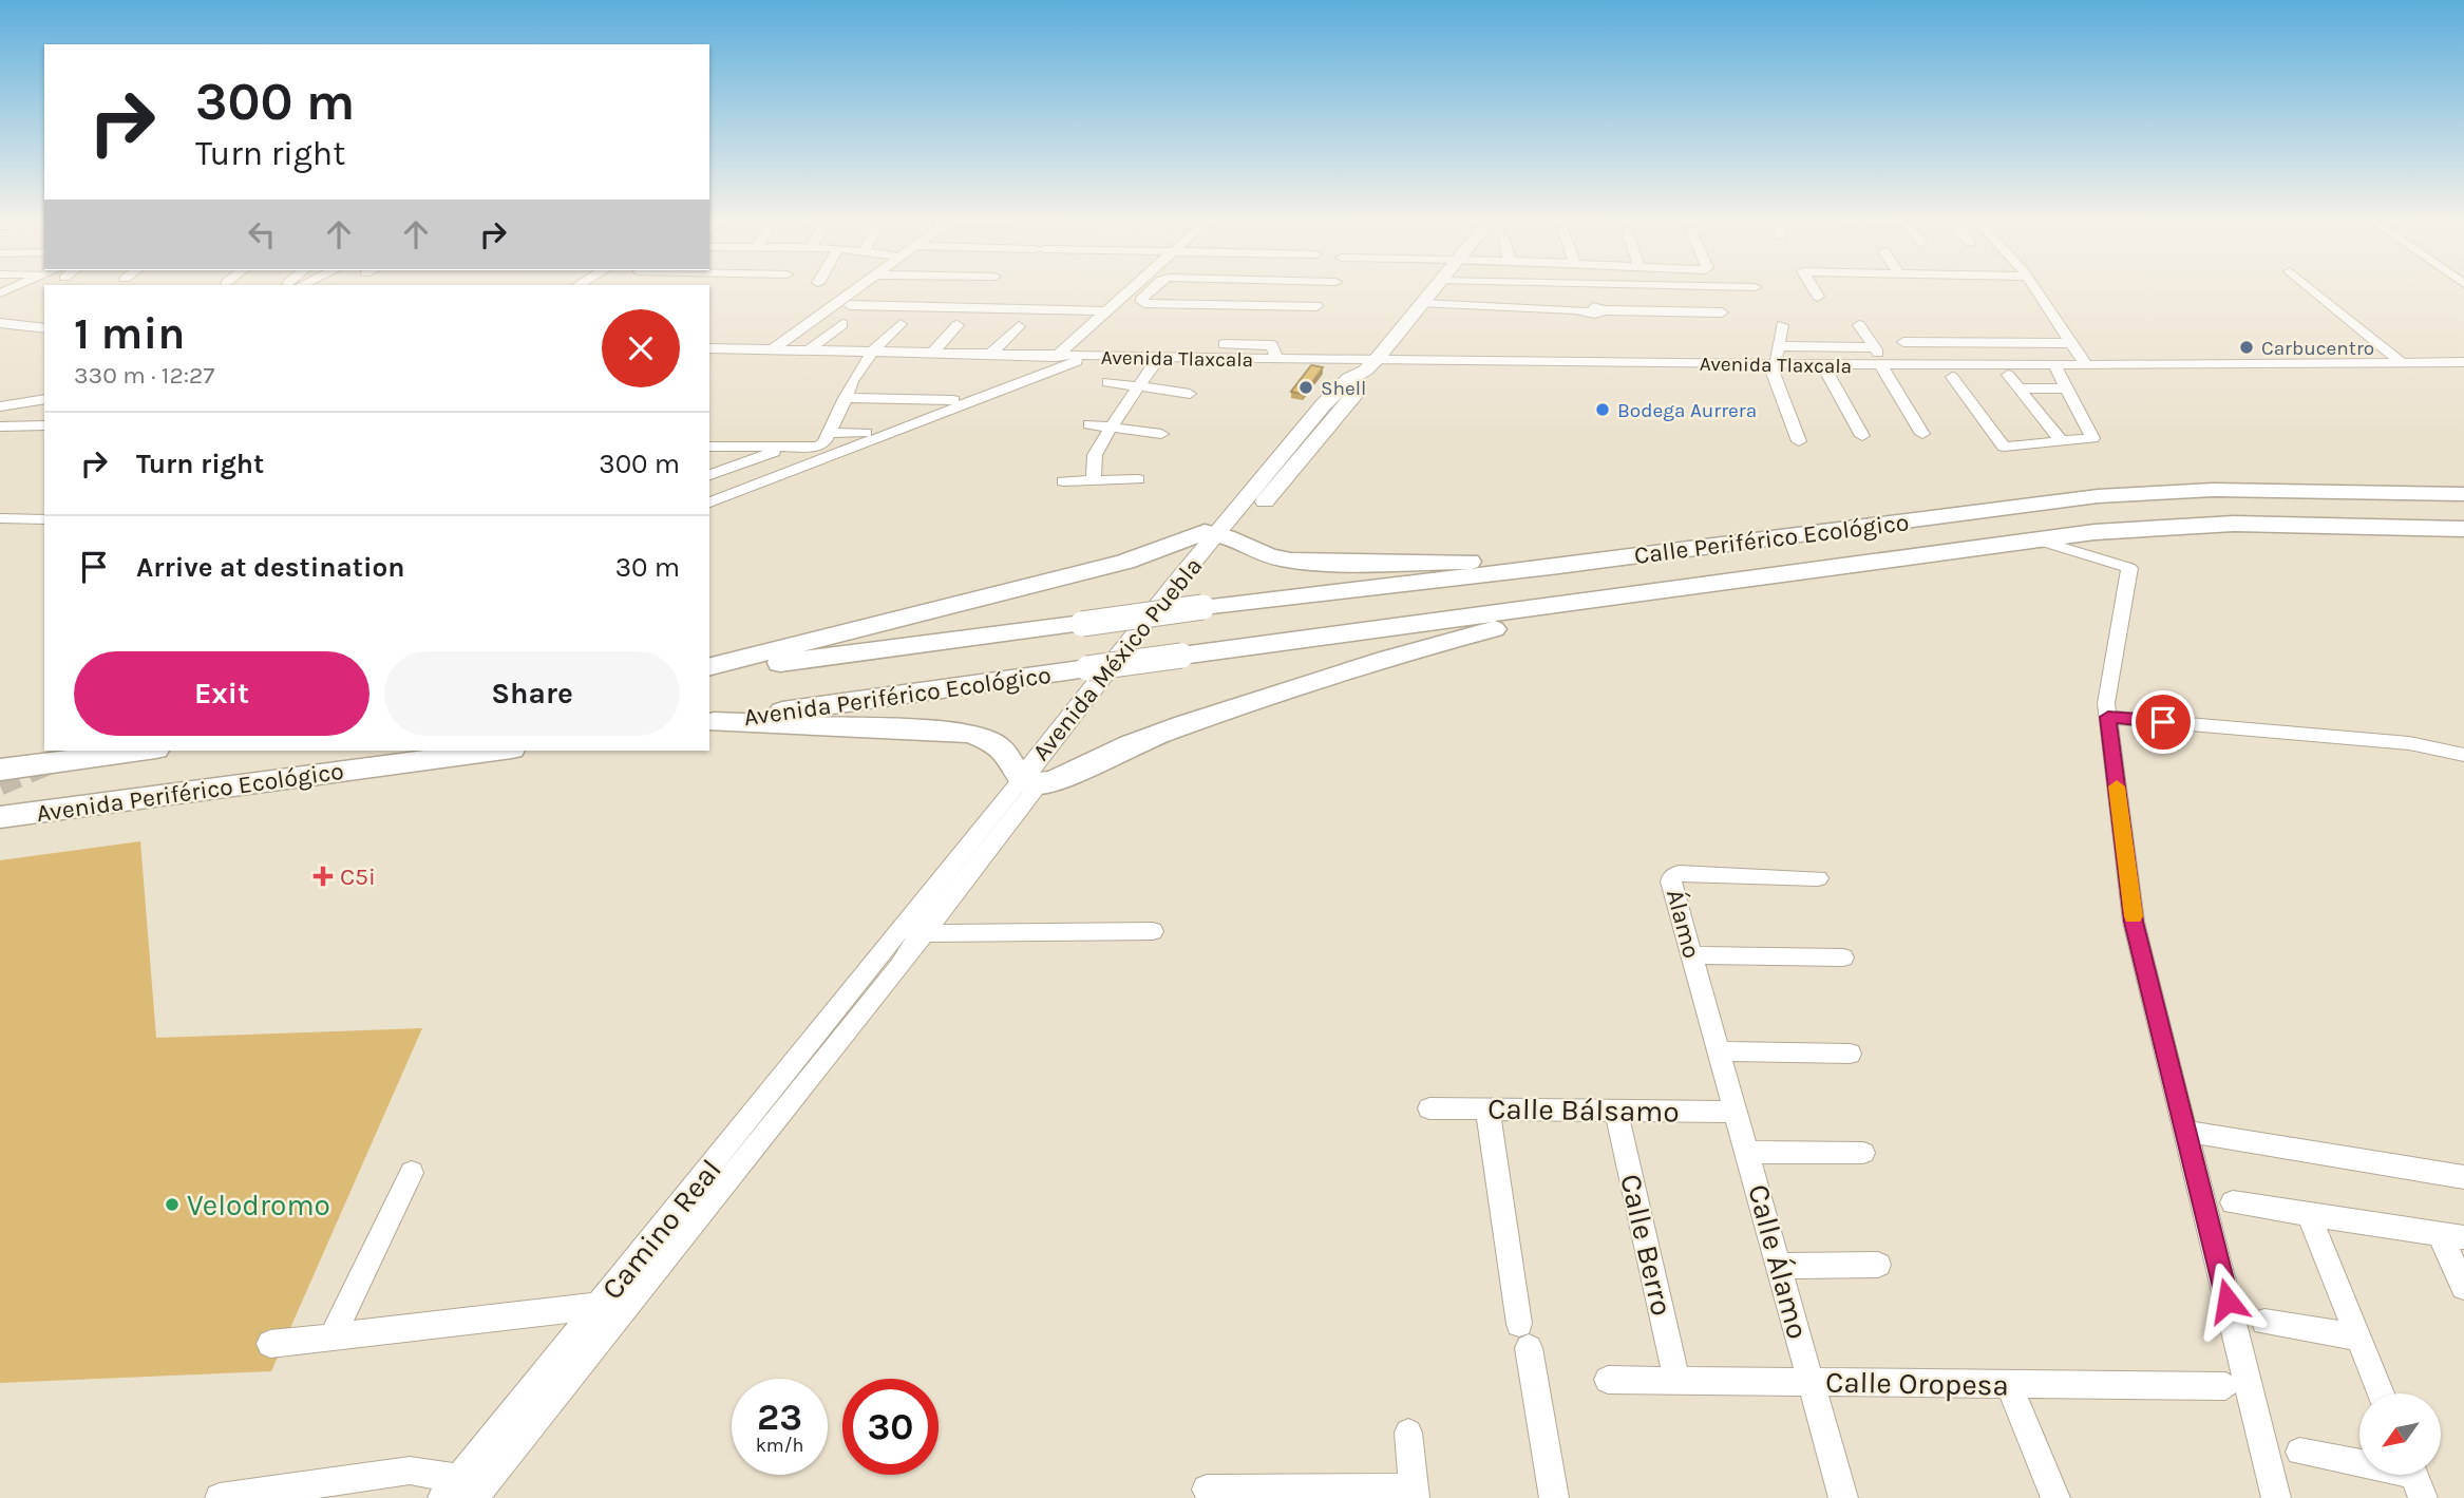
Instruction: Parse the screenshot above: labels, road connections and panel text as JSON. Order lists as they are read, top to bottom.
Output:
{
  "streets": {
    "highway": ["Calle Periférico Ecológico", "Avenida Periférico Ecológico"],
    "main road": ["Avenida México Puebla"],
    "street": [
      "Avenida Tlaxcala",
      "Álamo",
      "Calle Bálsamo",
      "Camino Real",
      "Calle Berro",
      "Calle Álamo",
      "Calle Oropesa"
    ]
  },
  "crossings": [
    ["Avenida Tlaxcala", "Avenida México Puebla"],
    ["Calle Periférico Ecológico", "Avenida Periférico Ecológico"],
    ["Avenida México Puebla", "Camino Real"],
    ["Álamo", "Calle Bálsamo"],
    ["Álamo", "Calle Álamo"],
    ["Calle Bálsamo", "Calle Berro"],
    ["Calle Bálsamo", "Calle Álamo"],
    ["Calle Berro", "Calle Oropesa"],
    ["Calle Álamo", "Calle Oropesa"]
  ],
  "places": {
    "other": [
      "Carbucentro",
      "Shell",
      "Bodega Aurrera",
      "Velodromo"
    ],
    "health": ["C5i"]
  },
  "north": "bottom left",
  "page": {
    "turn": ["300 m", "Turn right"],
    "heading": ["1 min", "330 m · 12:27"],
    "list": [
      {
        "name": "Turn right",
        "value": "300 m"
      },
      {
        "name": "Arrive at destination",
        "value": "30 m"
      }
    ],
    "buttons": ["Exit", "Share"],
    "speed": "23 km/h",
    "limit": "30"
  }
}
